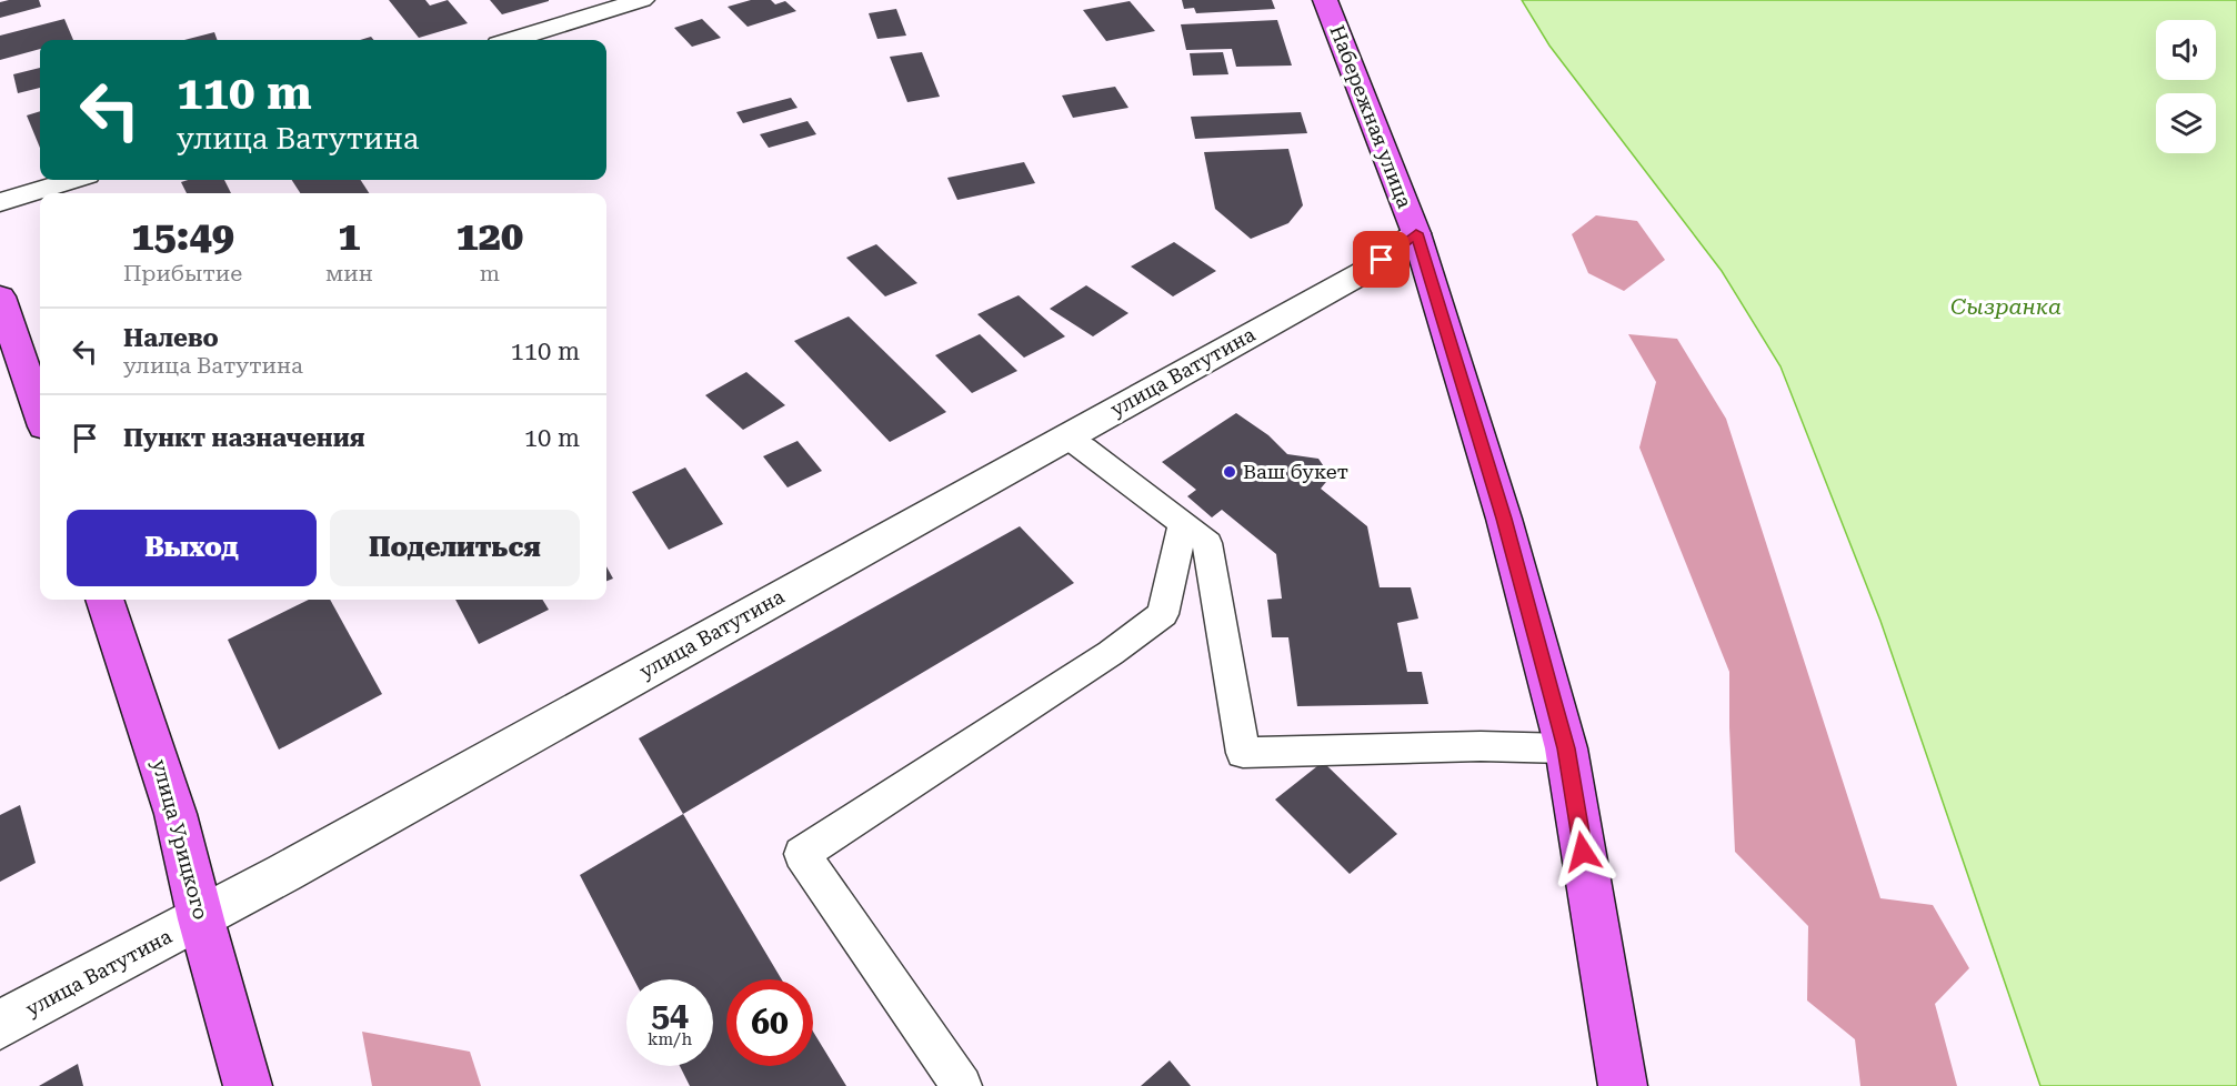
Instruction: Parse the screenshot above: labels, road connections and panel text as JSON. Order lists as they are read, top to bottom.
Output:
{
  "streets": {
    "main road": ["Набережная улица", "улица Урицкого"],
    "street": ["улица Ватутина"]
  },
  "crossings": [
    ["Набережная улица", "улица Ватутина"],
    ["улица Ватутина", "улица Урицкого"]
  ],
  "water": ["Сызранка"],
  "places": ["Ваш букет"],
  "page": {
    "turn": ["110 m", "улица Ватутина"],
    "eta": [
      "15:49",
      "Прибытие",
      "1",
      "мин",
      "120",
      "m"
    ],
    "list": [
      {
        "name": "Налево",
        "note": "улица Ватутина",
        "value": "110 m"
      },
      {
        "name": "Пункт назначения",
        "value": "10 m"
      }
    ],
    "buttons": ["Выход", "Поделиться"],
    "speed": "54 km/h",
    "limit": "60"
  }
}
